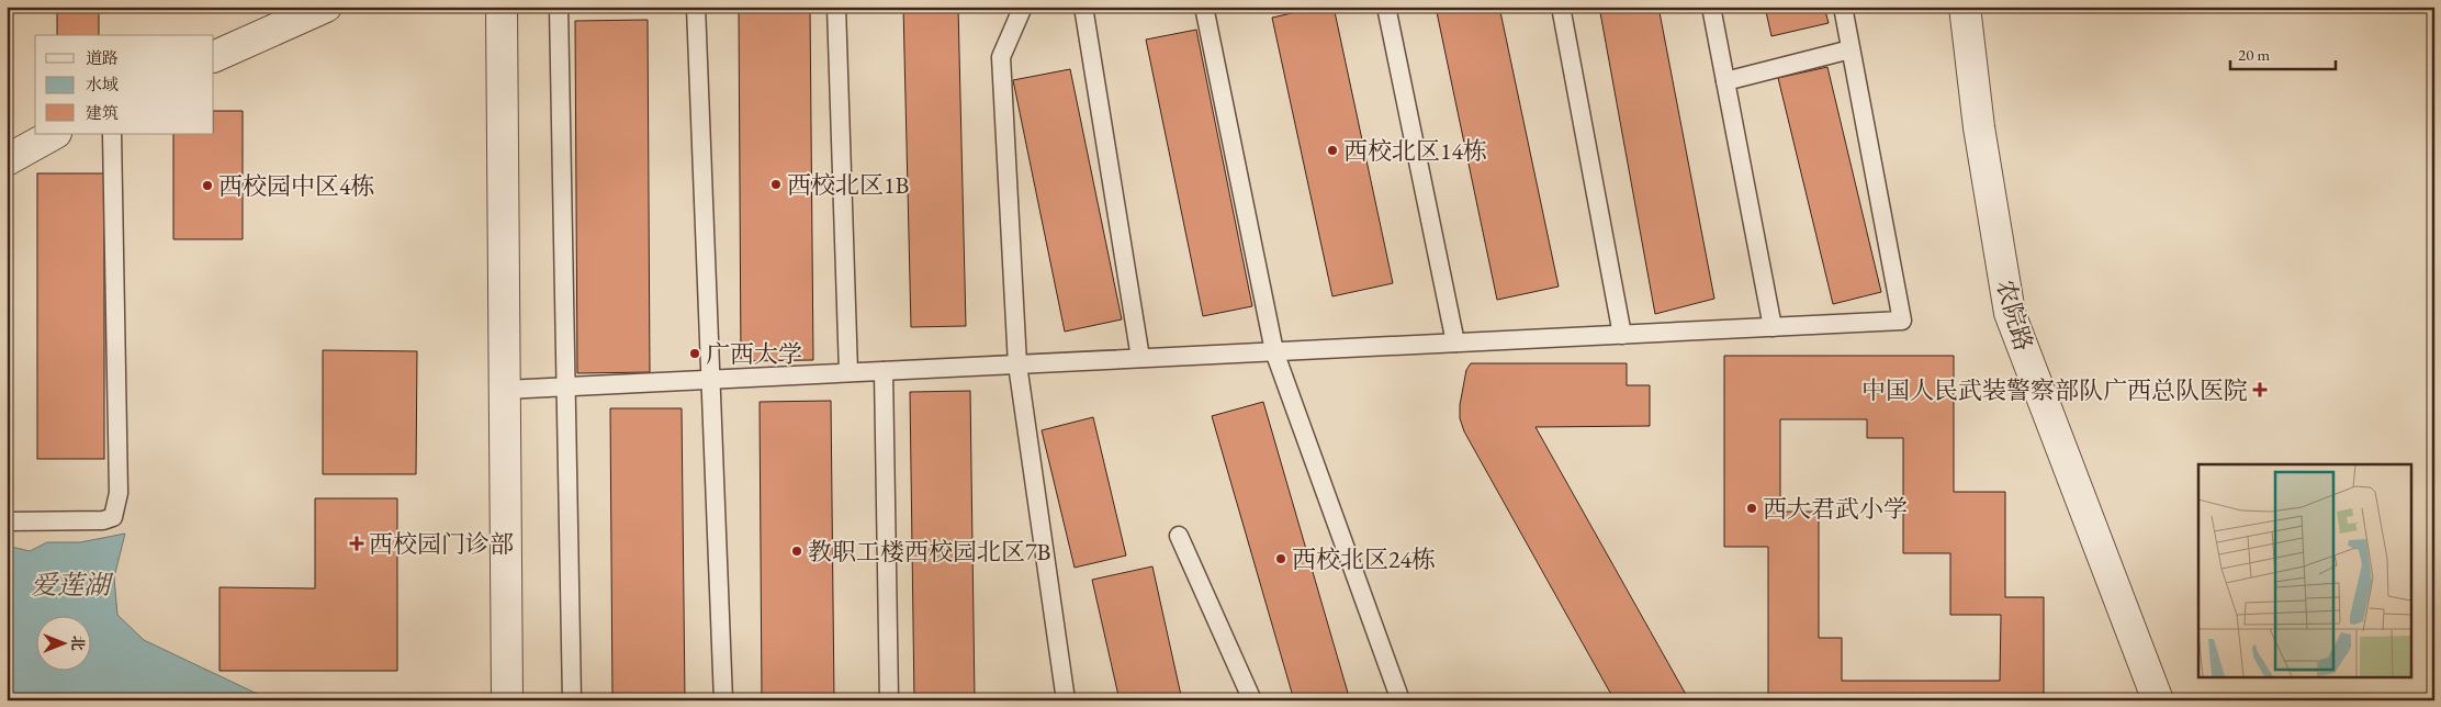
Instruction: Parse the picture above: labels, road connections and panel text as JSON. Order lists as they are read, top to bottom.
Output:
{
  "streets": {
    "street": ["农院路"]
  },
  "water": ["爱莲湖"],
  "places": {
    "other": [
      "西校北区14栋",
      "西校北区1B",
      "西校园中区4栋",
      "广西大学",
      "西大君武小学",
      "教职工楼西校园北区7B",
      "西校北区24栋"
    ],
    "health": ["中国人民武装警察部队广西总队医院", "西校园门诊部"]
  },
  "legend": ["道路", "水域", "建筑"],
  "scale_bar": "20 m",
  "north": "right"
}
